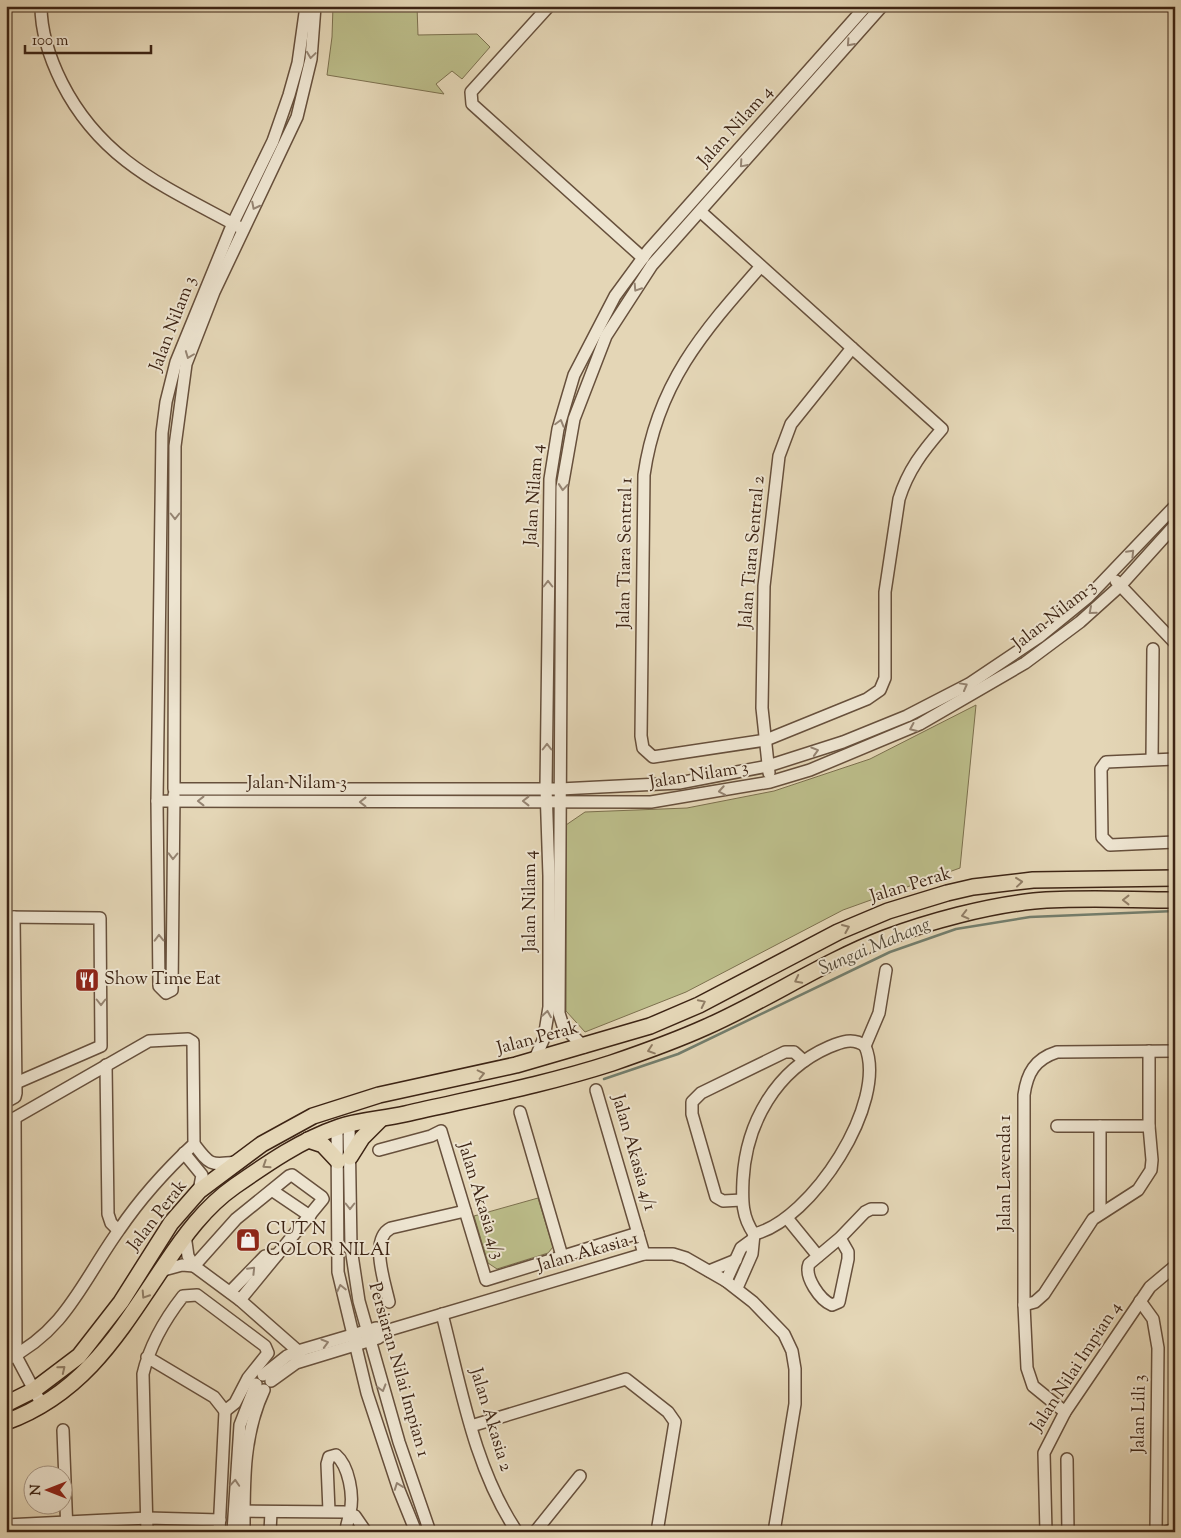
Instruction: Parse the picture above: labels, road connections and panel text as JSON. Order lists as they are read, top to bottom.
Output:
{
  "streets": {
    "main road": ["Jalan Perak"],
    "street": [
      "Jalan Nilam 4",
      "Jalan Nilam 3",
      "Jalan Tiara Sentral 2",
      "Jalan Tiara Sentral 1",
      "Jalan Akasia 4/1",
      "Jalan Lavenda 1",
      "Jalan Akasia 4/3",
      "Jalan Akasia 1",
      "Jalan Nilai Impian 4",
      "Persiaran Nilai Impian 1",
      "Jalan Lili 3",
      "Jalan Akasia 2"
    ]
  },
  "crossings": [
    ["Jalan Nilam 4", "Jalan Nilam 3"],
    ["Jalan Nilam 4", "Jalan Perak"],
    ["Jalan Nilam 3", "Jalan Tiara Sentral 2"],
    ["Jalan Tiara Sentral 2", "Jalan Tiara Sentral 1"],
    ["Jalan Perak", "Persiaran Nilai Impian 1"],
    ["Jalan Akasia 4/1", "Jalan Akasia 1"],
    ["Jalan Lavenda 1", "Jalan Nilai Impian 4"],
    ["Jalan Akasia 1", "Persiaran Nilai Impian 1"],
    ["Jalan Akasia 1", "Jalan Akasia 2"],
    ["Jalan Nilai Impian 4", "Jalan Lili 3"]
  ],
  "water": ["Sungai Mahang"],
  "places": {
    "restaurant": ["Show Time Eat"],
    "shop": ["CUT N COLOR NILAI"]
  },
  "scale_bar": "100 m",
  "north": "left"
}
